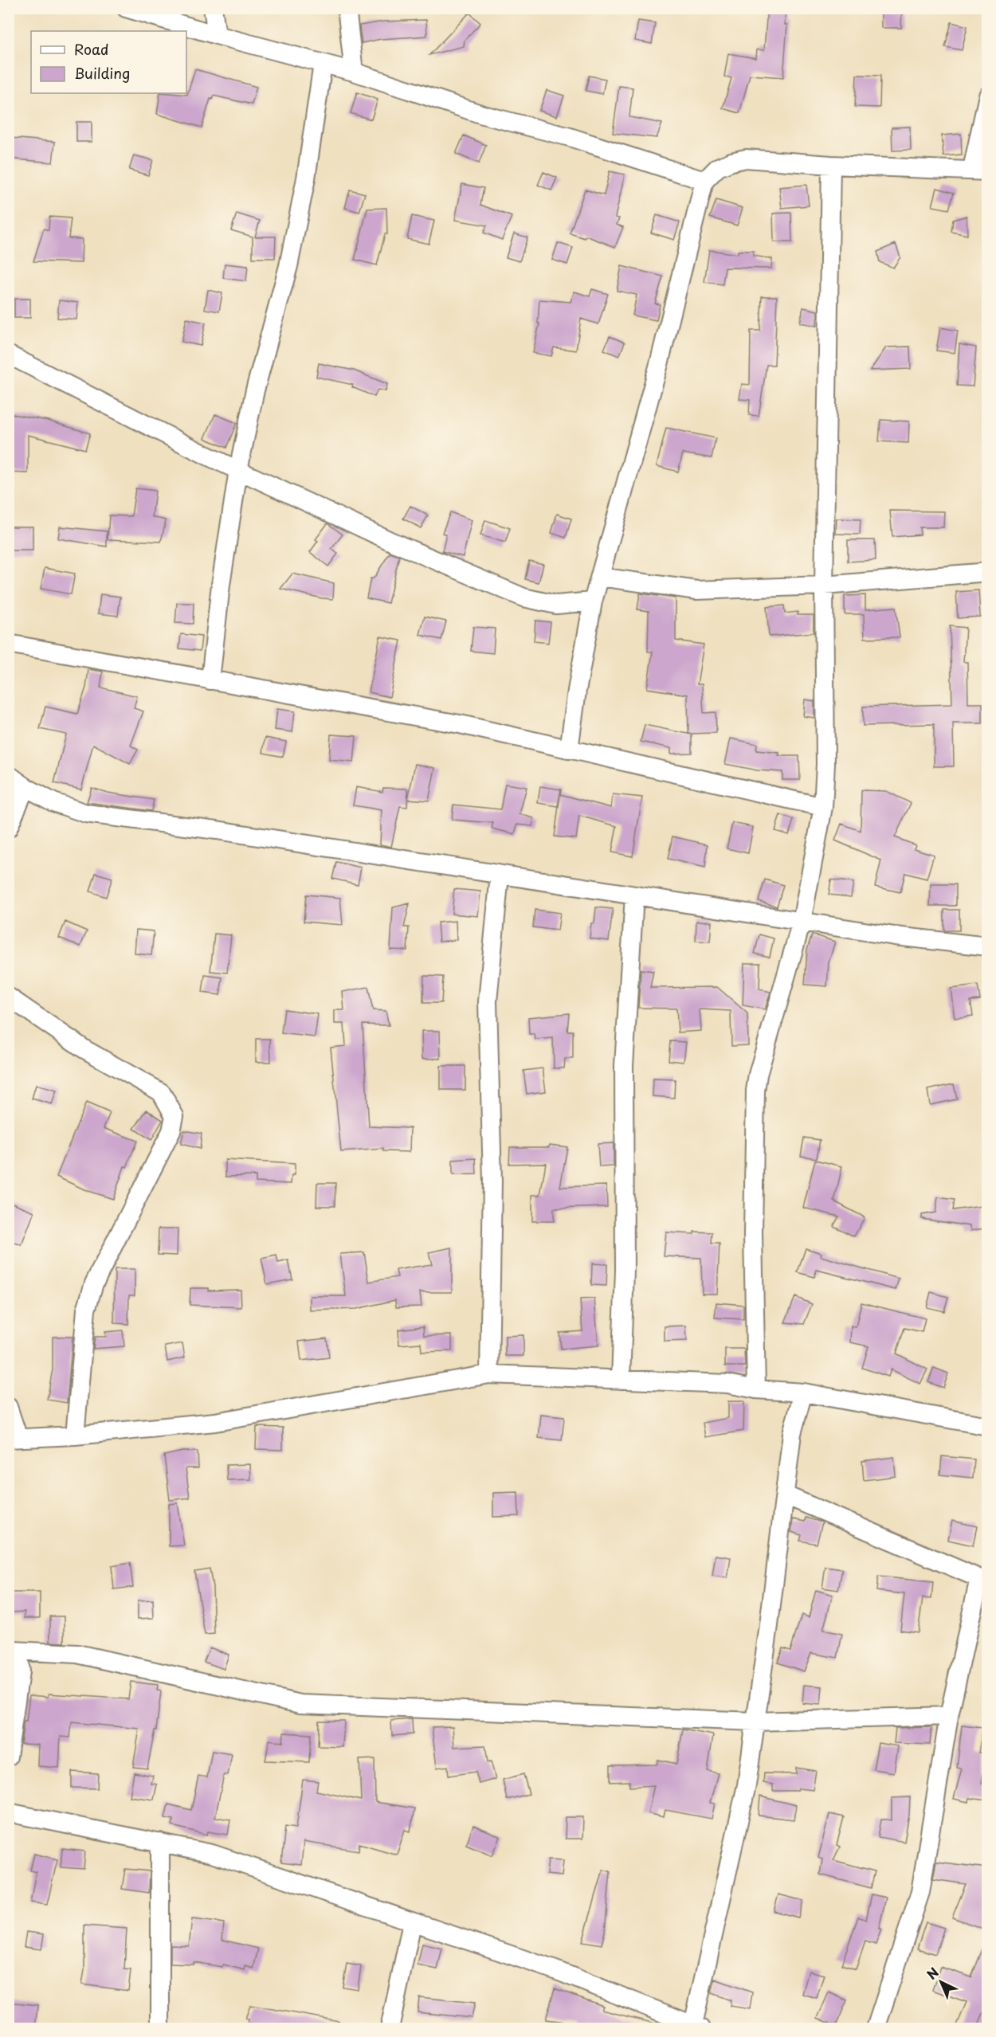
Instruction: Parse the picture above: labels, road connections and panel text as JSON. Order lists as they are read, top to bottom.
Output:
{
  "legend": ["Road", "Building"],
  "north": "top left"
}
